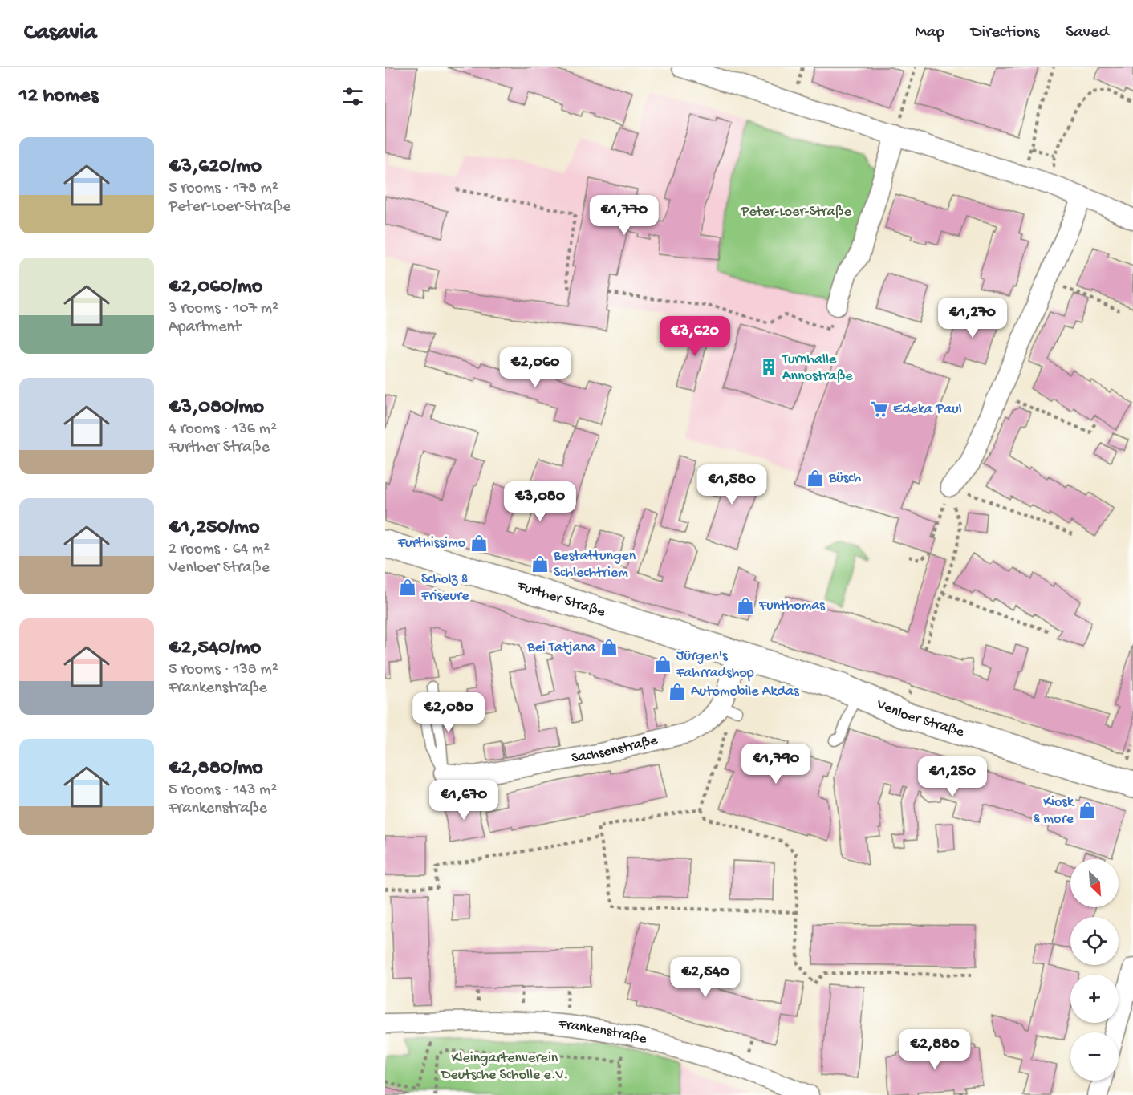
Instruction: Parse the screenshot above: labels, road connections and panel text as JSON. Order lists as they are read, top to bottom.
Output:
{
  "streets": {
    "main road": ["Further Straße", "Venloer Straße"],
    "street": ["Sachsenstraße", "Frankenstraße"]
  },
  "crossings": [
    ["Further Straße", "Venloer Straße"],
    ["Further Straße", "Sachsenstraße"],
    ["Venloer Straße", "Sachsenstraße"]
  ],
  "parks": ["Peter-Loer-Straße", "Kleingartenverein Deutsche Scholle e.V."],
  "places": {
    "building": ["Turnhalle Annostraße"],
    "supermarket": ["Edeka Paul"],
    "shop": [
      "Büsch",
      "Furthissimo",
      "Bestattungen Schlechtriem",
      "Scholz & Friseure",
      "Funthomas",
      "Bei Tatjana",
      "Jürgen's Fahrradshop",
      "Automobile Akdas",
      "Kiosk & more"
    ]
  },
  "north": "bottom right",
  "page": {
    "header": "Casavia",
    "nav": ["Map", "Directions", "Saved"],
    "heading": "12 homes",
    "list": [
      {
        "name": "€3,620/mo",
        "note": "5 rooms · 178 m² · Peter-Loer-Straße"
      },
      {
        "name": "€2,060/mo",
        "note": "3 rooms · 107 m² · Apartment"
      },
      {
        "name": "€3,080/mo",
        "note": "4 rooms · 136 m² · Further Straße"
      },
      {
        "name": "€1,250/mo",
        "note": "2 rooms · 64 m² · Venloer Straße"
      },
      {
        "name": "€2,540/mo",
        "note": "5 rooms · 138 m² · Frankenstraße"
      },
      {
        "name": "€2,880/mo",
        "note": "5 rooms · 143 m² · Frankenstraße"
      }
    ],
    "price": [
      "€1,770",
      "€1,270",
      "€3,620",
      "€2,060",
      "€1,580",
      "€3,080",
      "€2,080",
      "€1,790",
      "€1,250",
      "€1,670",
      "€2,540",
      "€2,880"
    ],
    "map_buttons": ["+", "−"]
  }
}
